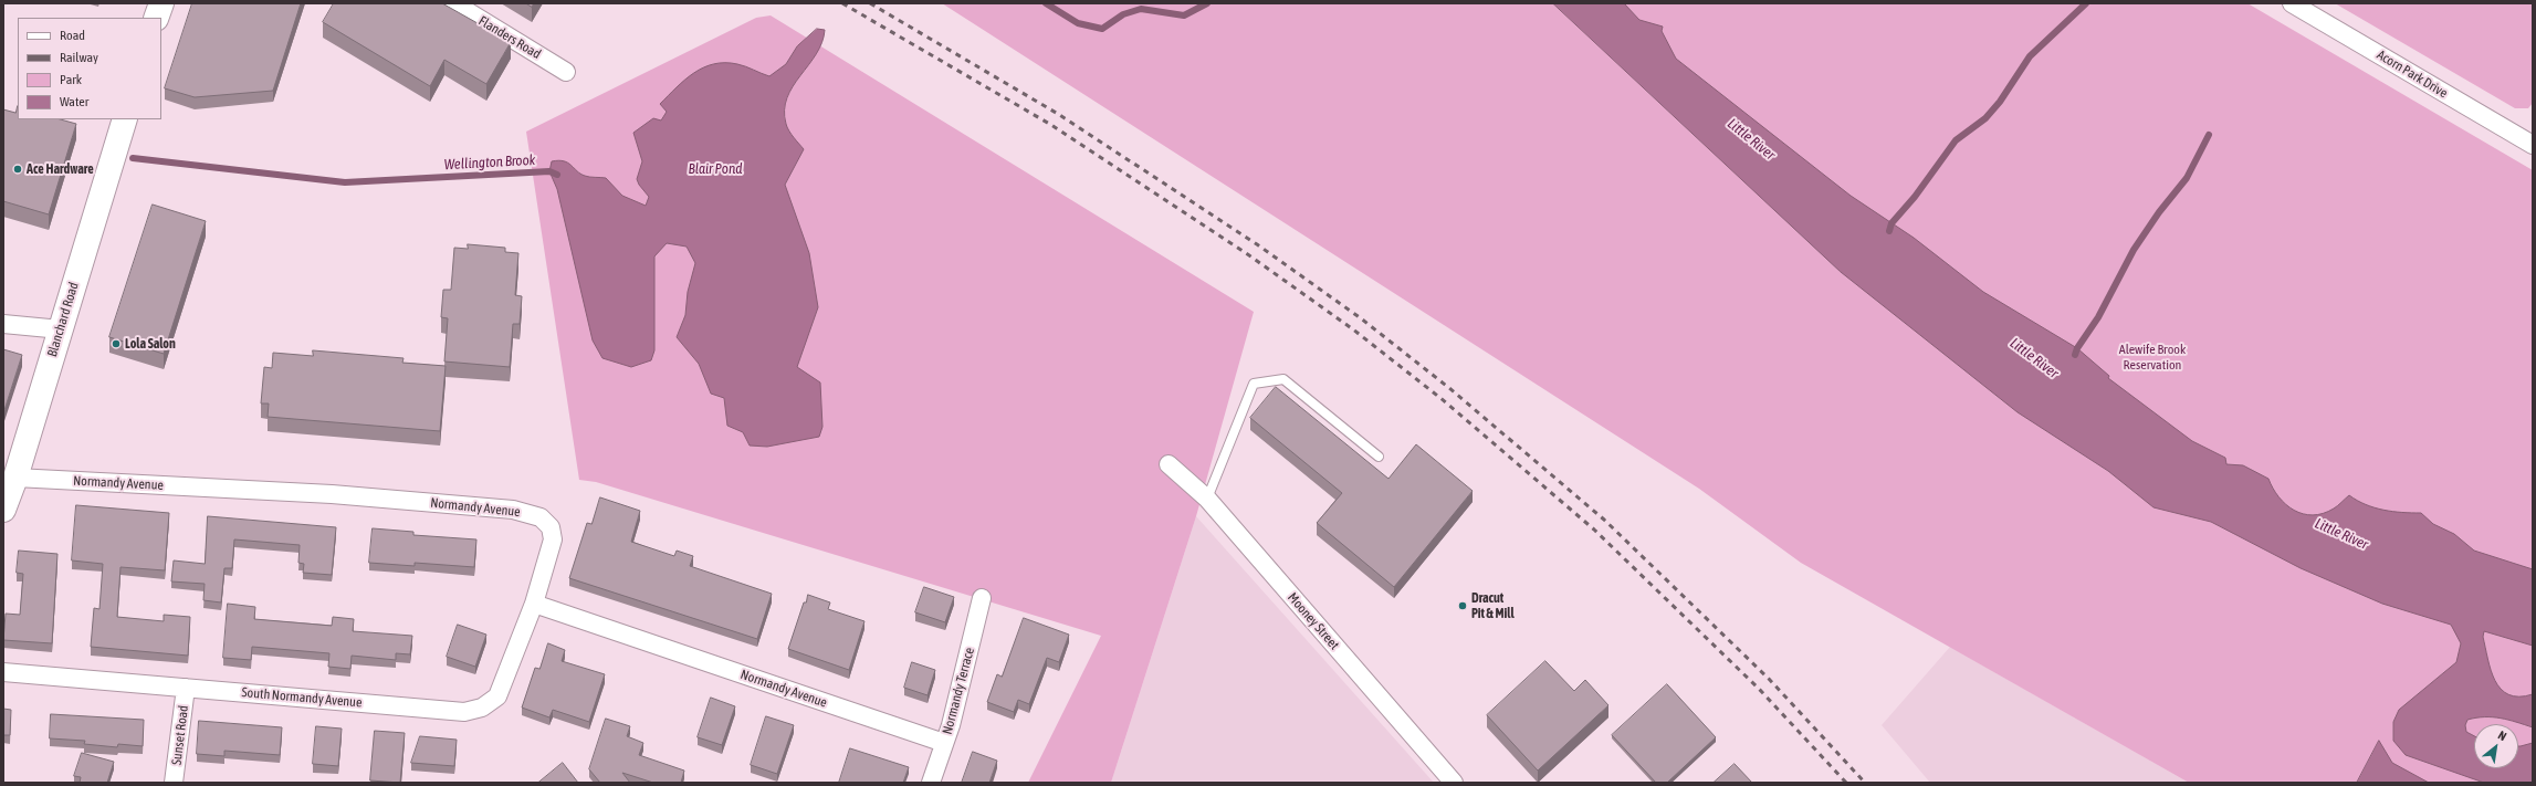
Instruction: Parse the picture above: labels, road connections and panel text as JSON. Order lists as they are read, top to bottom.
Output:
{
  "streets": {
    "main road": ["Blanchard Road"],
    "street": [
      "Flanders Road",
      "Acorn Park Drive",
      "Normandy Avenue",
      "Mooney Street",
      "Normandy Terrace",
      "South Normandy Avenue",
      "Sunset Road"
    ]
  },
  "crossings": [
    ["Blanchard Road", "Normandy Avenue"],
    ["Normandy Avenue", "Normandy Terrace"],
    ["Normandy Avenue", "South Normandy Avenue"],
    ["South Normandy Avenue", "Sunset Road"]
  ],
  "water": ["Little River", "Wellington Brook", "Blair Pond"],
  "parks": ["Alewife Brook Reservation"],
  "places": ["Ace Hardware", "Lola Salon", "Dracut Pit & Mill"],
  "legend": [
    "Road",
    "Railway",
    "Park",
    "Water"
  ],
  "north": "top right"
}
